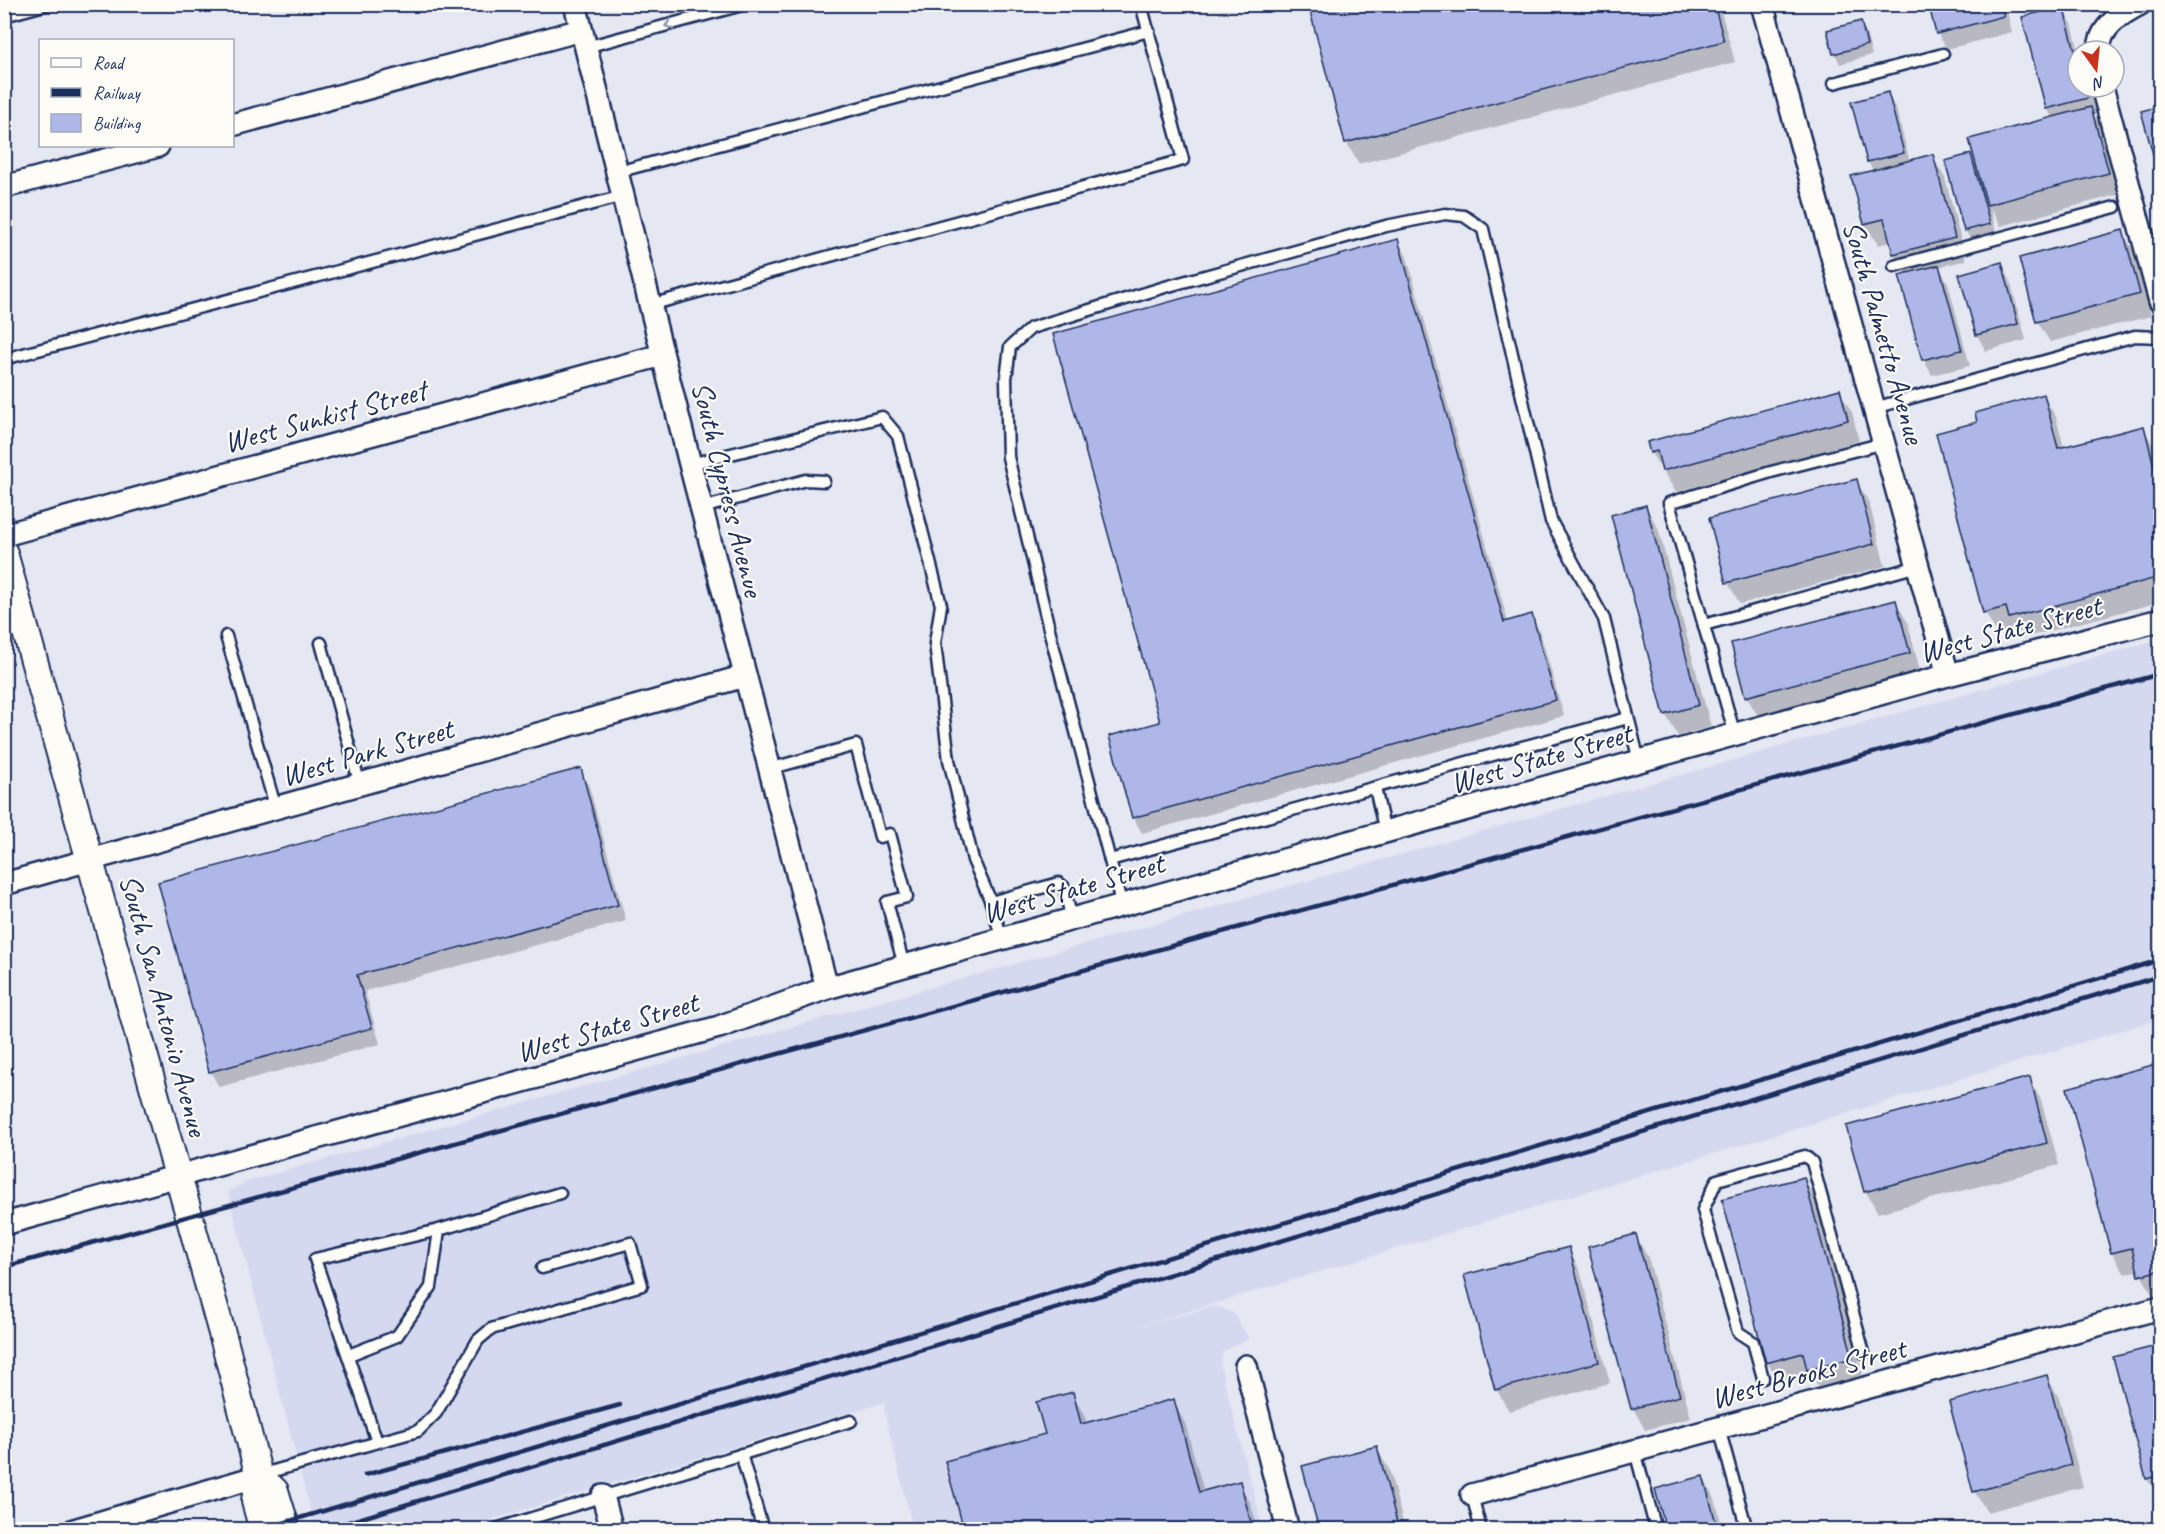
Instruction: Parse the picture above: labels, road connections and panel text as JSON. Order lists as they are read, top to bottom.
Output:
{
  "streets": {
    "street": [
      "South Palmetto Avenue",
      "West Sunkist Street",
      "South Cypress Avenue",
      "West State Street",
      "West Park Street",
      "South San Antonio Avenue",
      "West Brooks Street"
    ]
  },
  "crossings": [
    ["South Palmetto Avenue", "West State Street"],
    ["West Sunkist Street", "South Cypress Avenue"],
    ["South Cypress Avenue", "West State Street"],
    ["South Cypress Avenue", "West Park Street"],
    ["West State Street", "South San Antonio Avenue"],
    ["West Park Street", "South San Antonio Avenue"]
  ],
  "legend": ["Road", "Railway", "Building"],
  "north": "bottom"
}
